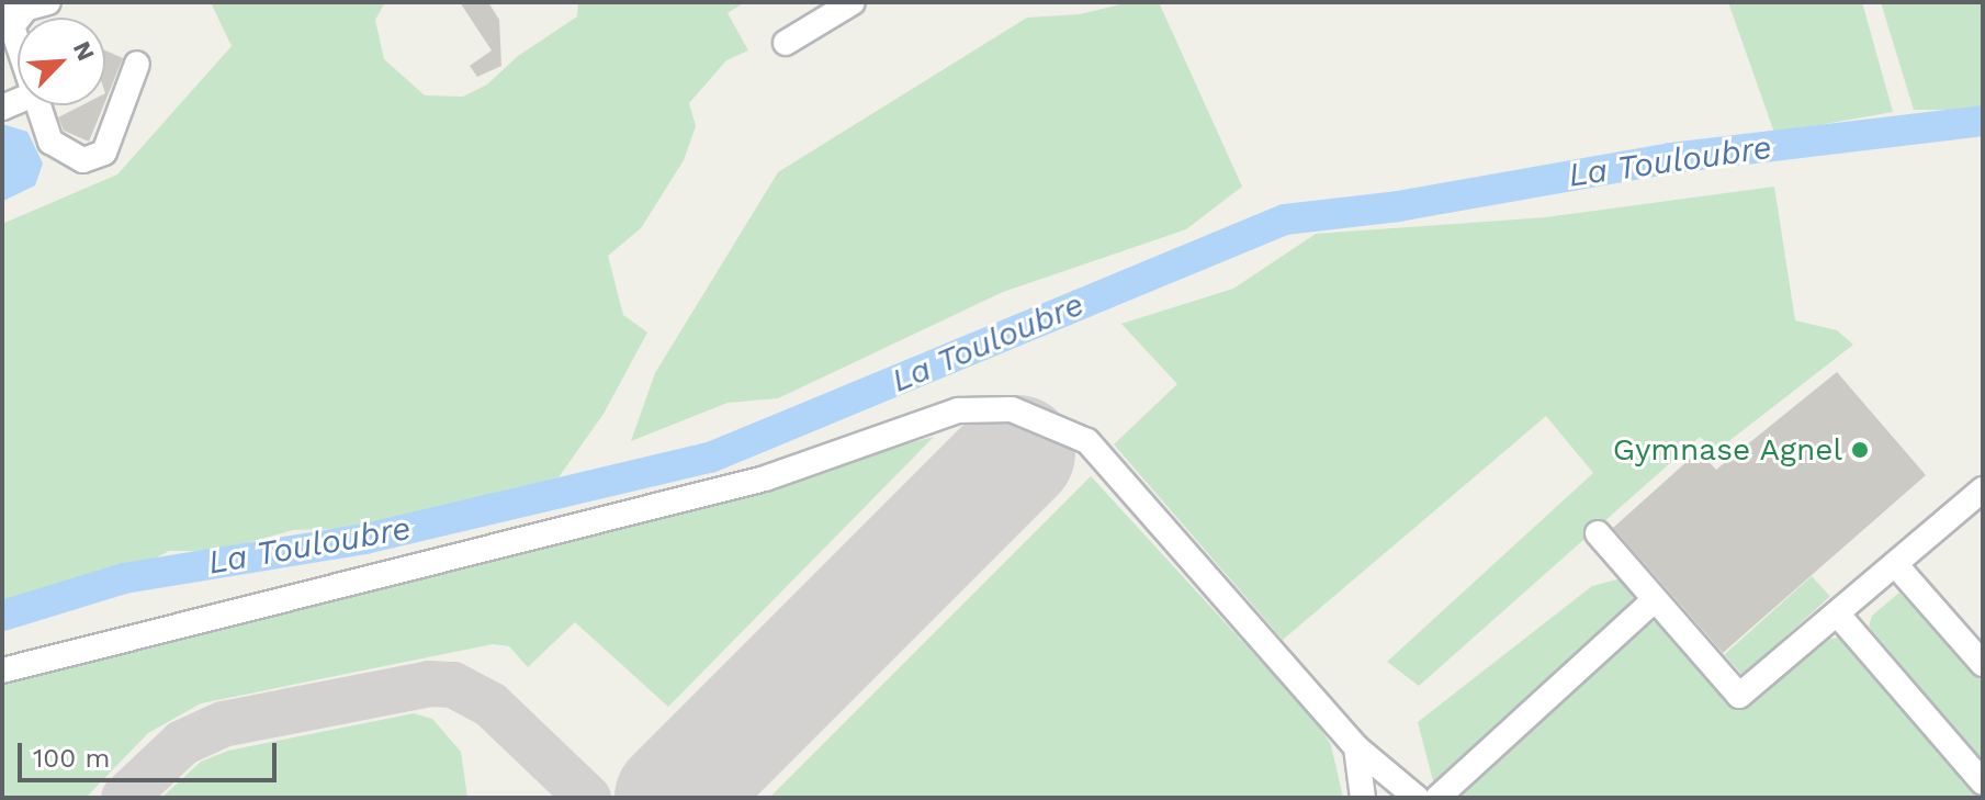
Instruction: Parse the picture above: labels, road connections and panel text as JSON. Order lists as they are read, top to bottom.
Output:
{
  "water": ["La Touloubre"],
  "places": ["Gymnase Agnel"],
  "scale_bar": "100 m",
  "north": "top right"
}
